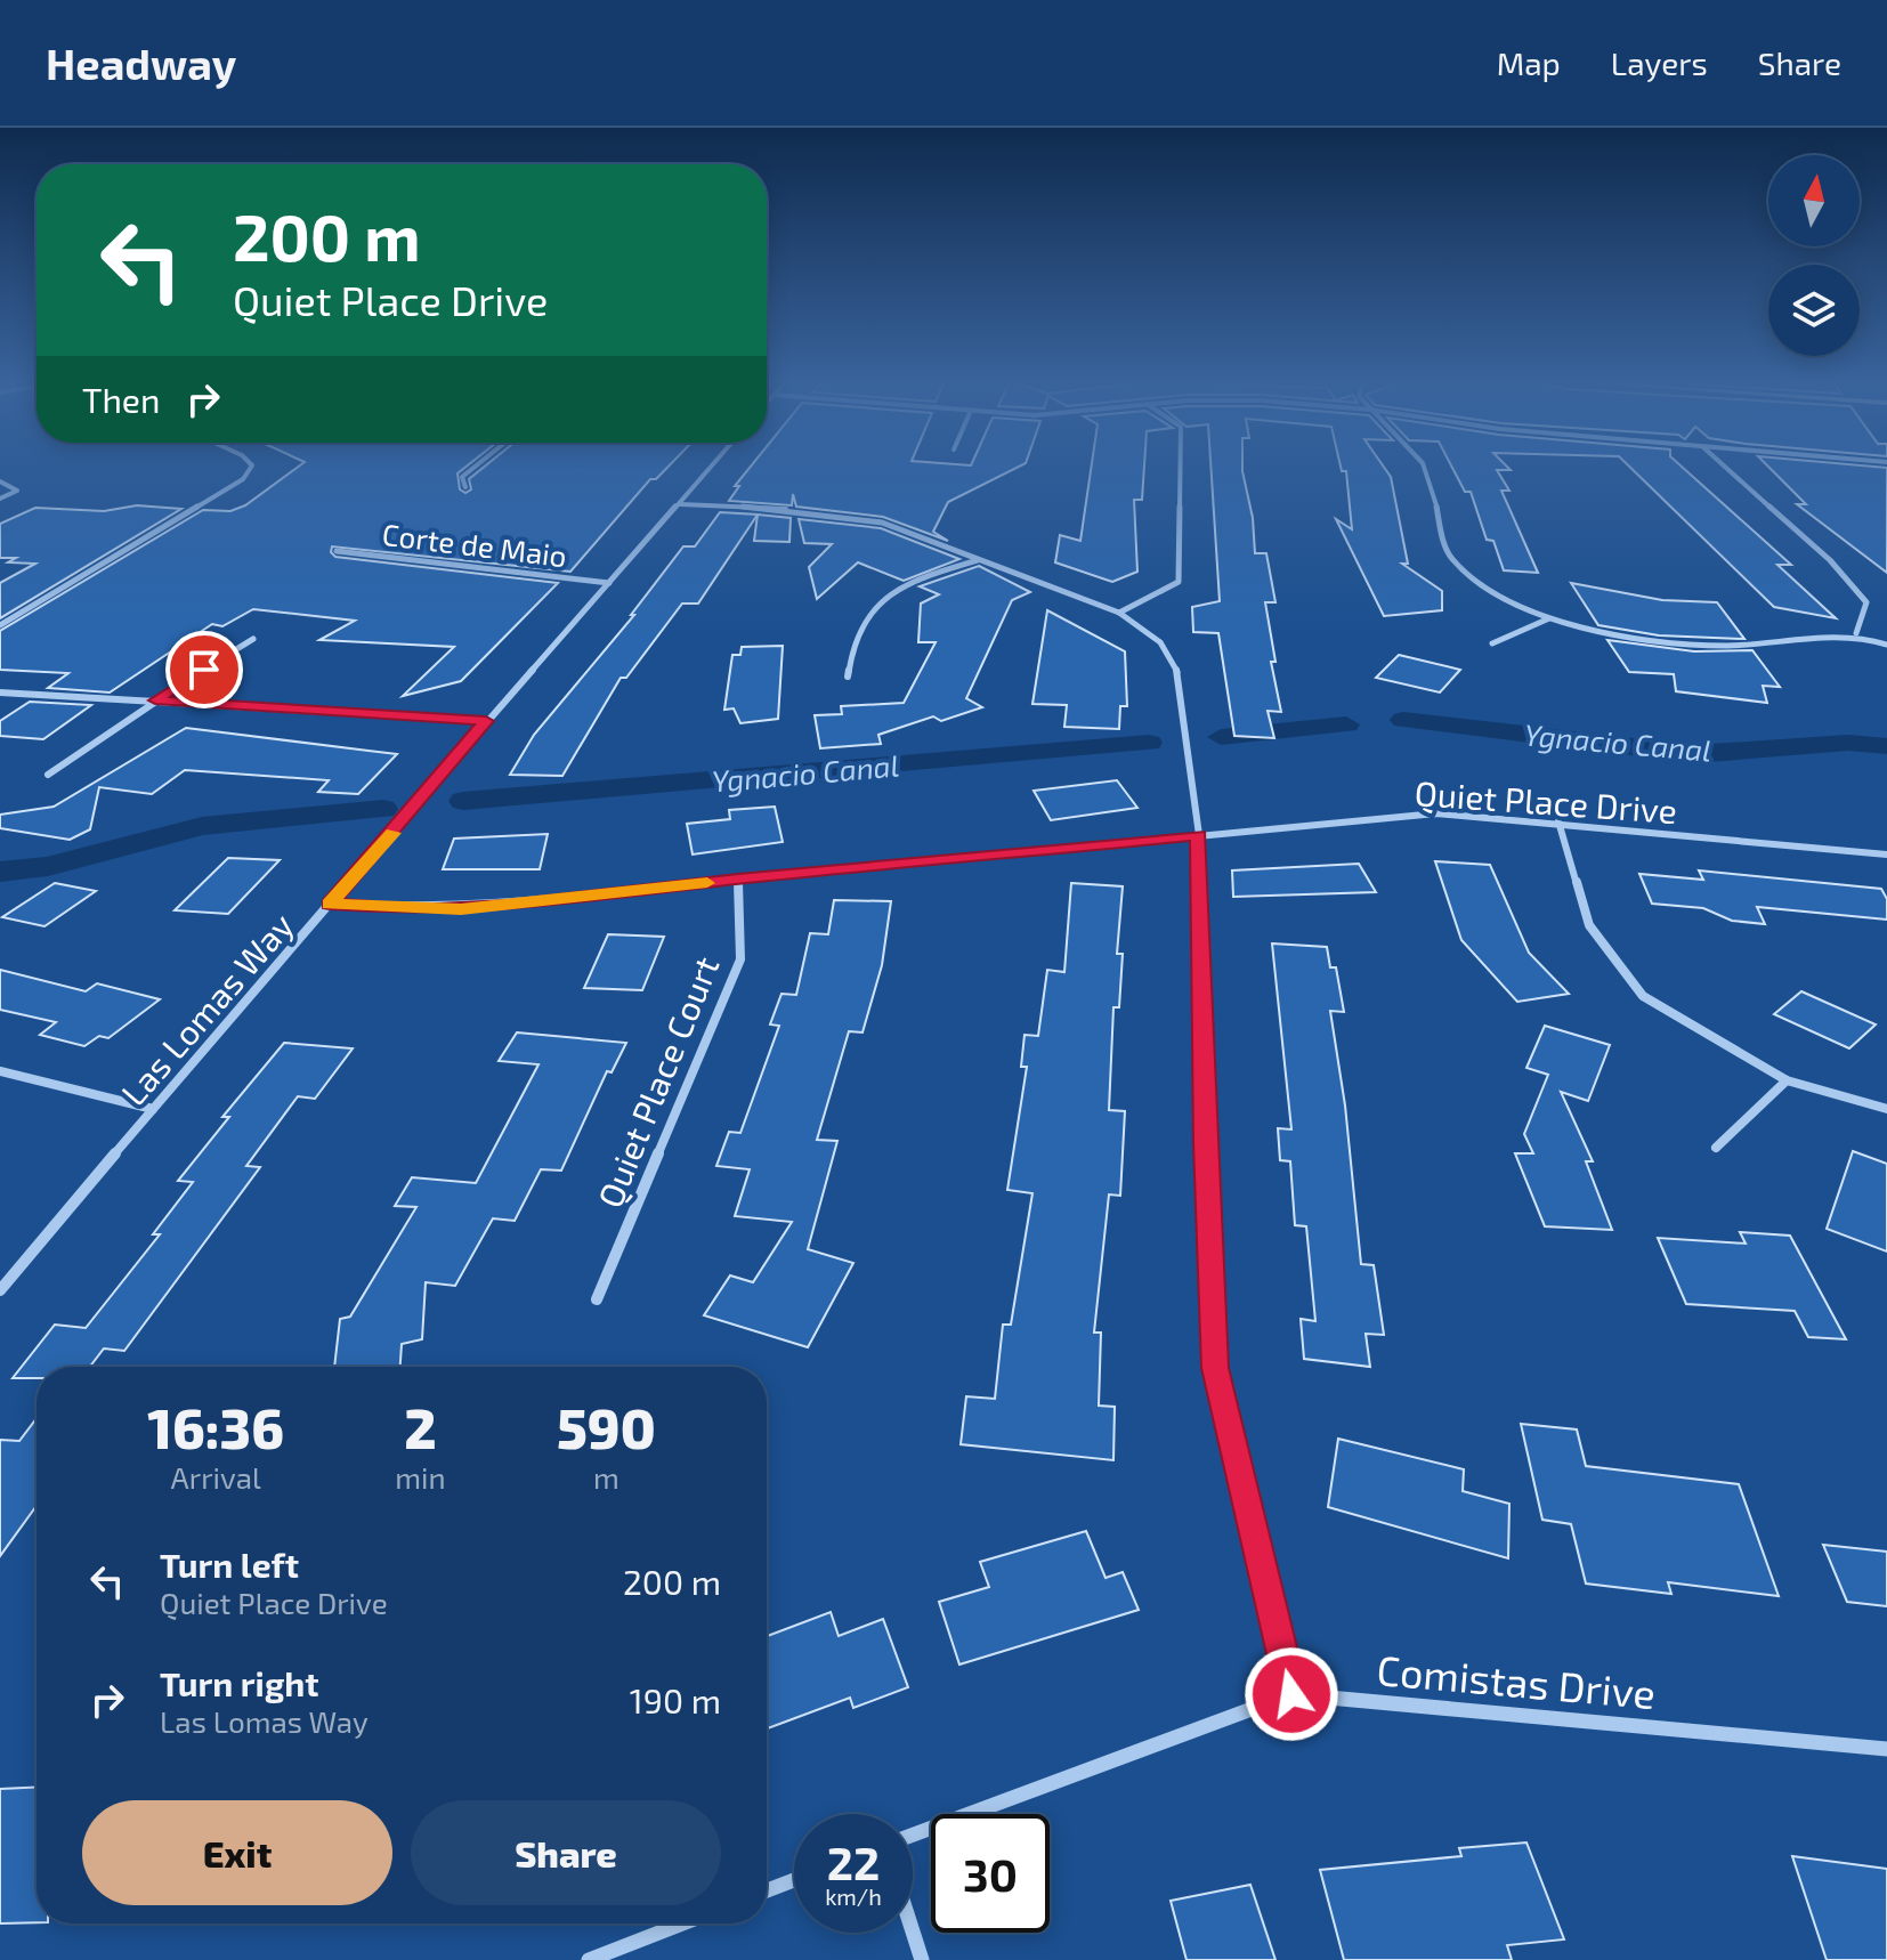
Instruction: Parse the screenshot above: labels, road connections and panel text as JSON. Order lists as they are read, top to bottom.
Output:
{
  "streets": {
    "street": [
      "Corte de Maio",
      "Quiet Place Drive",
      "Las Lomas Way",
      "Quiet Place Court",
      "Comistas Drive"
    ]
  },
  "crossings": [
    ["Corte de Maio", "Las Lomas Way"],
    ["Quiet Place Drive", "Las Lomas Way"],
    ["Quiet Place Drive", "Quiet Place Court"]
  ],
  "water": ["Ygnacio Canal"],
  "north": "top",
  "page": {
    "header": "Headway",
    "nav": ["Map", "Layers", "Share"],
    "turn": ["200 m", "Quiet Place Drive"],
    "then": "Then",
    "eta": [
      "16:36",
      "Arrival",
      "2",
      "min",
      "590",
      "m"
    ],
    "list": [
      {
        "name": "Turn left",
        "note": "Quiet Place Drive",
        "value": "200 m"
      },
      {
        "name": "Turn right",
        "note": "Las Lomas Way",
        "value": "190 m"
      }
    ],
    "buttons": ["Exit", "Share"],
    "speed": "22 km/h",
    "limit": "30"
  }
}
